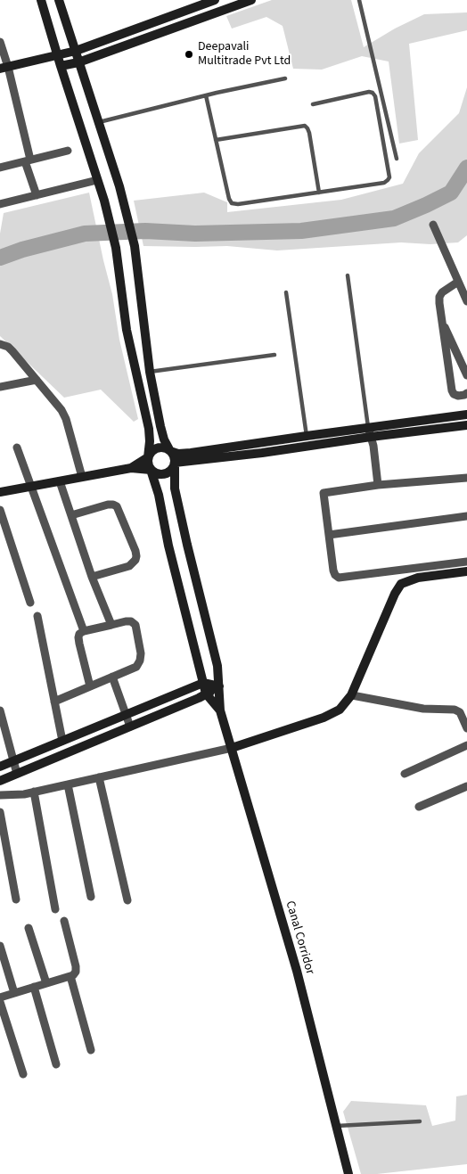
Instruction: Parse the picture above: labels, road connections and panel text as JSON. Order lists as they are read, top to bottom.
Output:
{
  "streets": {
    "street": ["Canal Corridor"]
  },
  "places": ["Deepavali Multitrade Pvt Ltd"]
}
